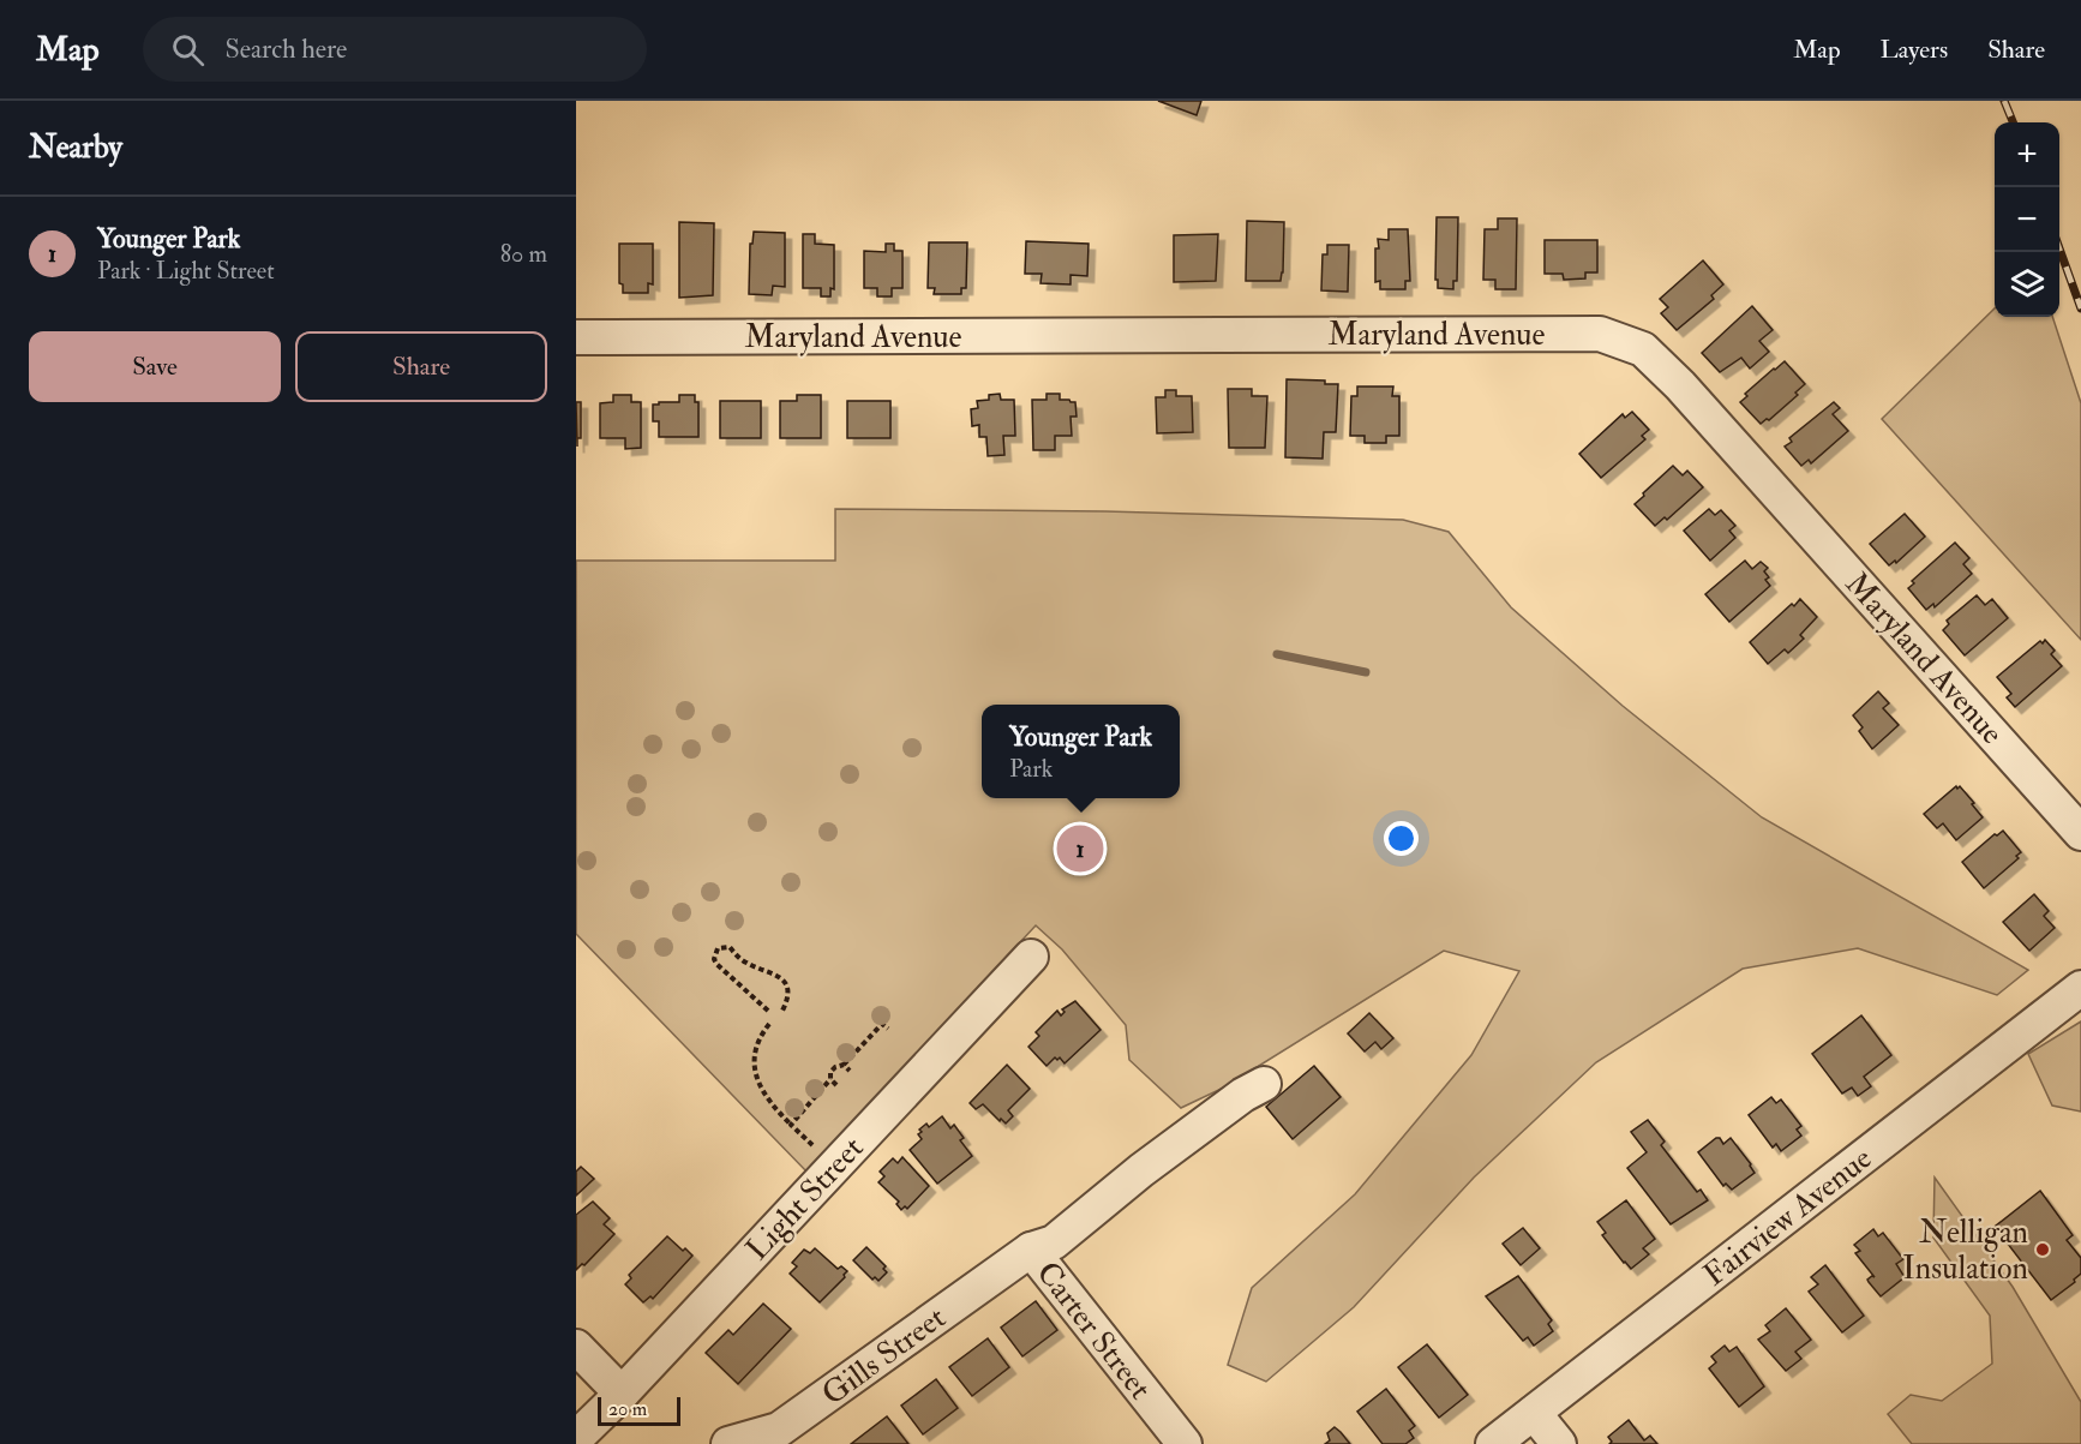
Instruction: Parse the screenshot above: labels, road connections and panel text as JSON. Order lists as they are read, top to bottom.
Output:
{
  "streets": {
    "street": [
      "Maryland Avenue",
      "Light Street",
      "Fairview Avenue",
      "Carter Street",
      "Gills Street"
    ]
  },
  "crossings": [
    ["Carter Street", "Gills Street"]
  ],
  "places": ["Nelligan Insulation"],
  "scale_bar": "20 m",
  "page": {
    "header": "Map",
    "search": "Search here",
    "nav": ["Map", "Layers", "Share"],
    "heading": "Nearby",
    "map_buttons": ["+", "−"],
    "list": [
      {
        "mark": "1",
        "name": "Younger Park",
        "note": "Park · Light Street",
        "value": "80 m"
      }
    ],
    "buttons": ["Save", "Share"],
    "popup": ["Younger Park", "Park"],
    "pins": "1",
    "scale": "20 m"
  }
}
